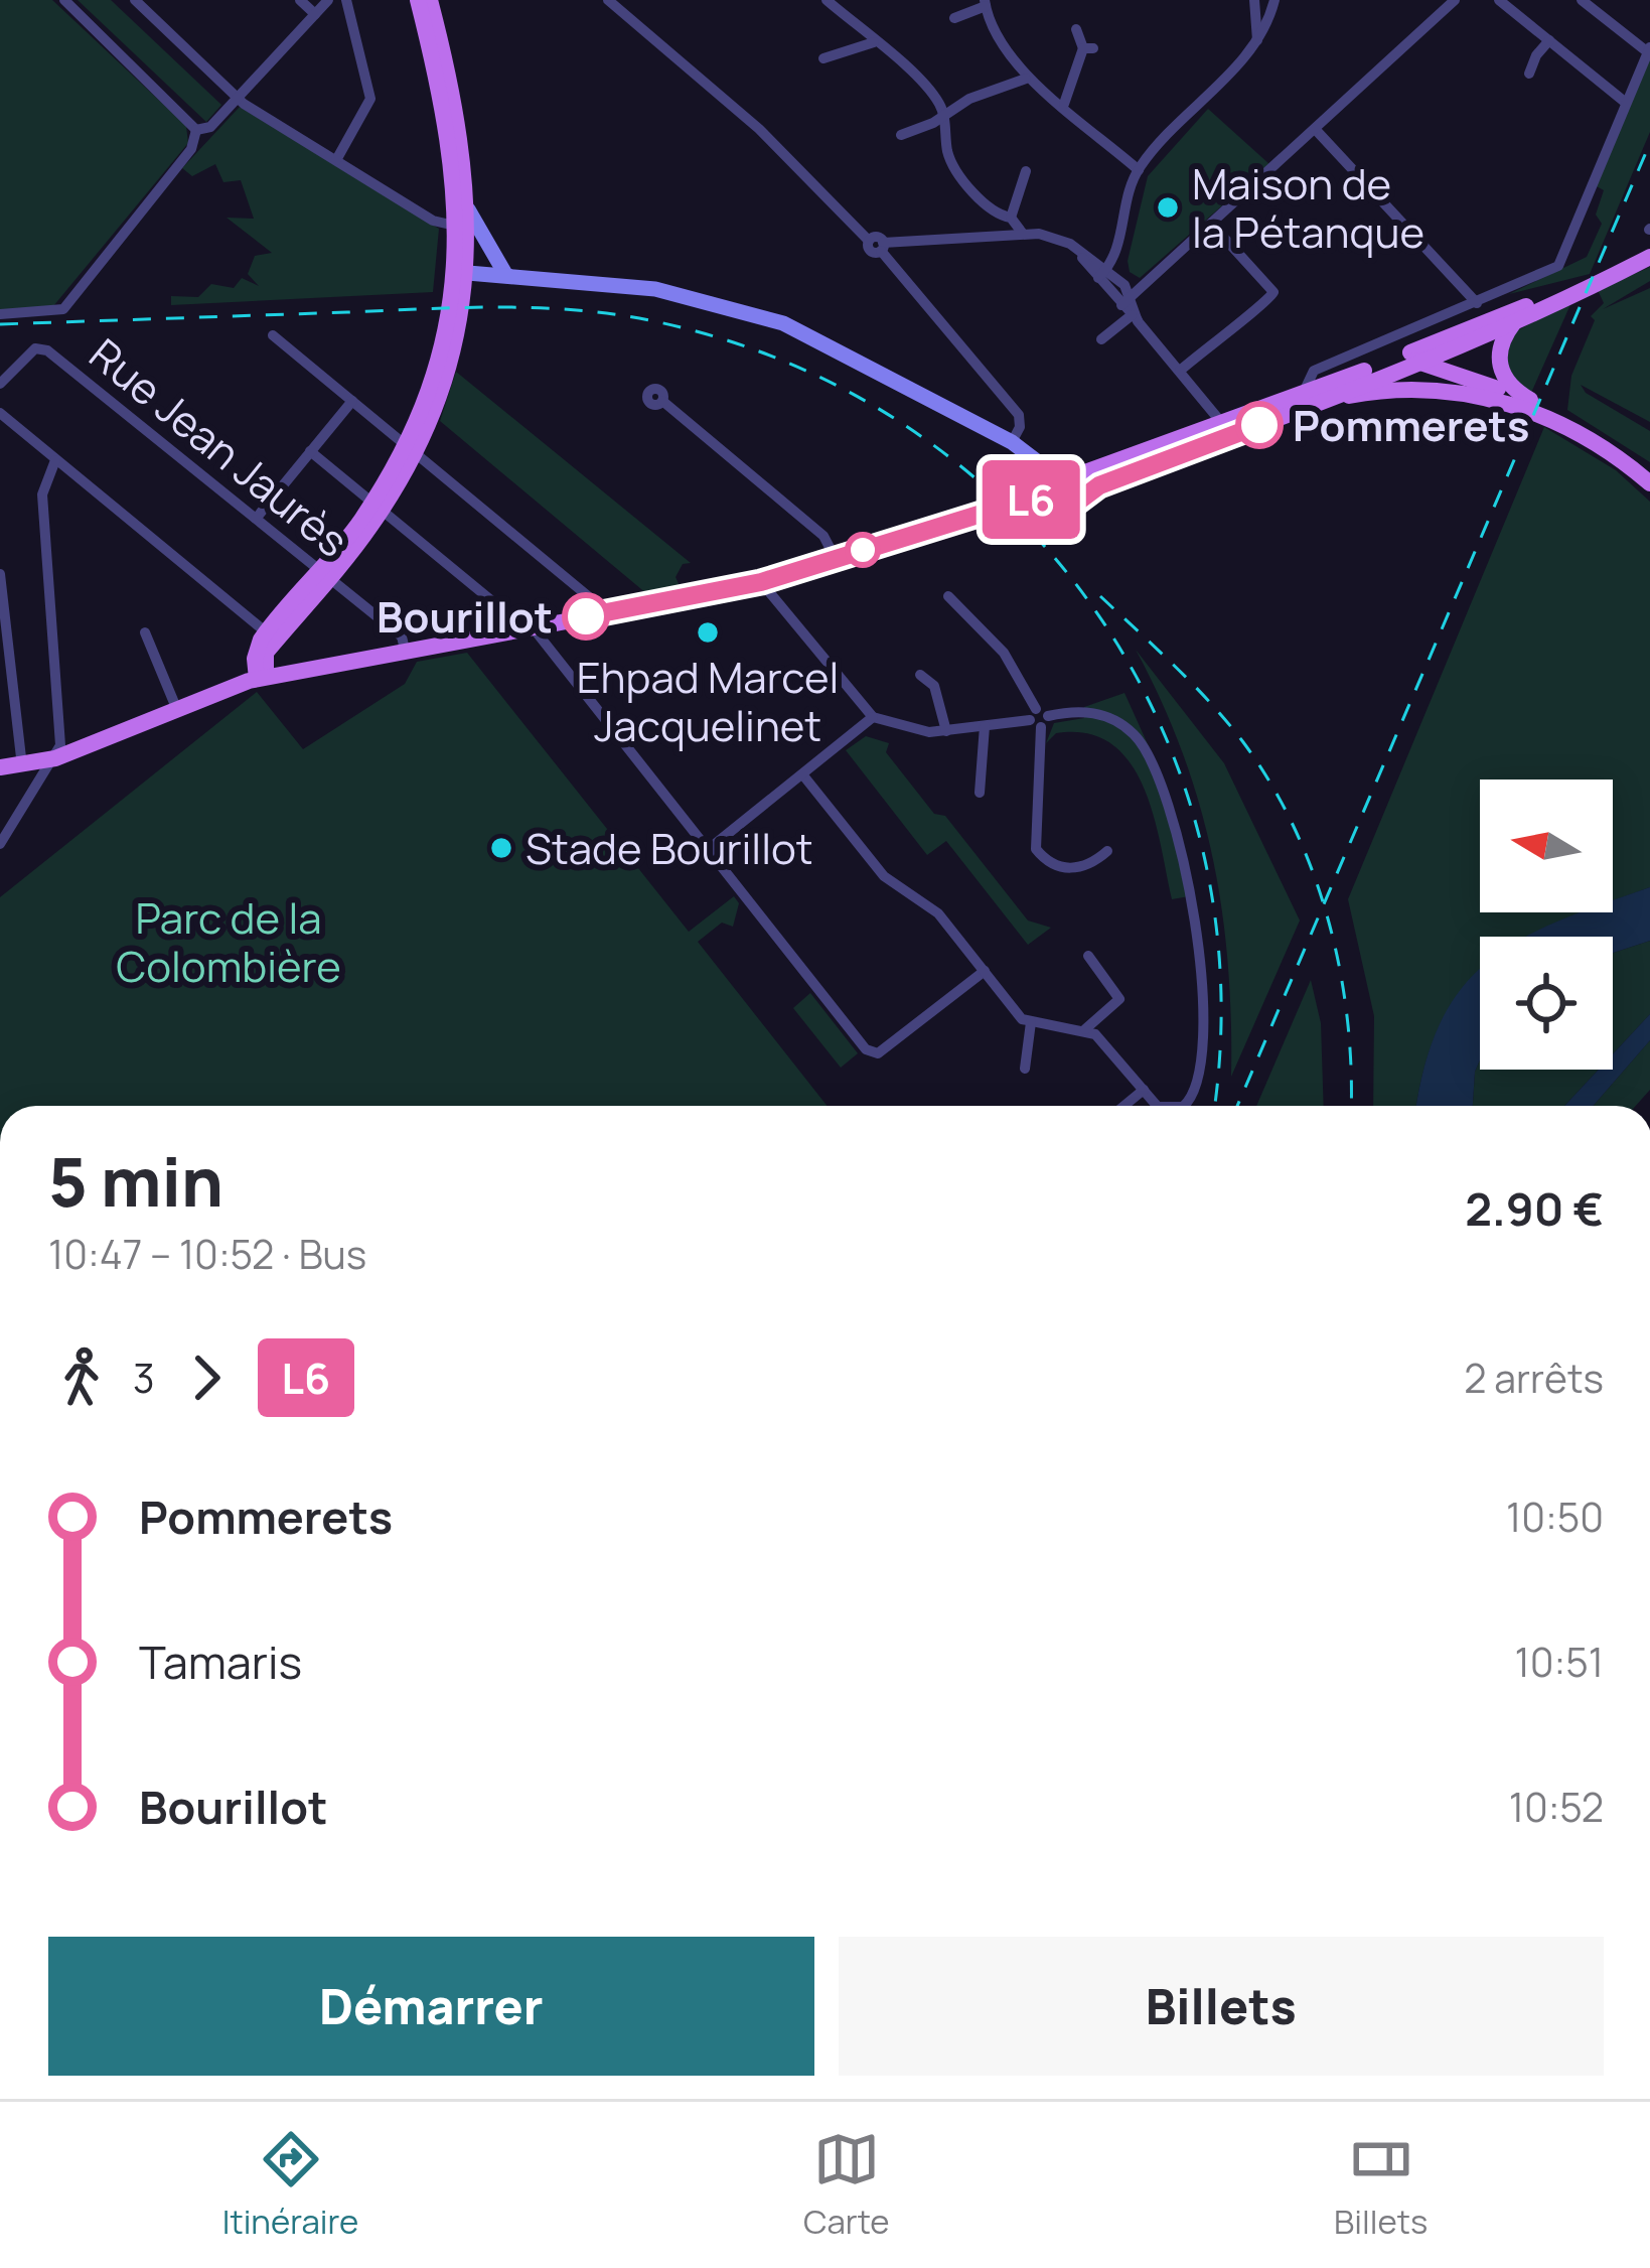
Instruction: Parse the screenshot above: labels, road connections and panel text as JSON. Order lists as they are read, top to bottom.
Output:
{
  "streets": {
    "street": ["Rue Jean Jaurès"]
  },
  "parks": ["Parc de la Colombière"],
  "places": [
    "Maison de la Pétanque",
    "Pommerets",
    "Bourillot",
    "Ehpad Marcel Jacquelinet",
    "Stade Bourillot"
  ],
  "lines": ["bus line L6"],
  "north": "left",
  "page": {
    "on_map": "L6",
    "heading": ["5 min", "10:47 – 10:52 · Bus", "2.90 €"],
    "legs": ["3", "L6", "2 arrêts"],
    "list": [
      {
        "name": "Pommerets",
        "value": "10:50"
      },
      {
        "name": "Tamaris",
        "value": "10:51"
      },
      {
        "name": "Bourillot",
        "value": "10:52"
      }
    ],
    "buttons": ["Démarrer", "Billets"],
    "tabs": ["Itinéraire", "Carte", "Billets"]
  }
}
